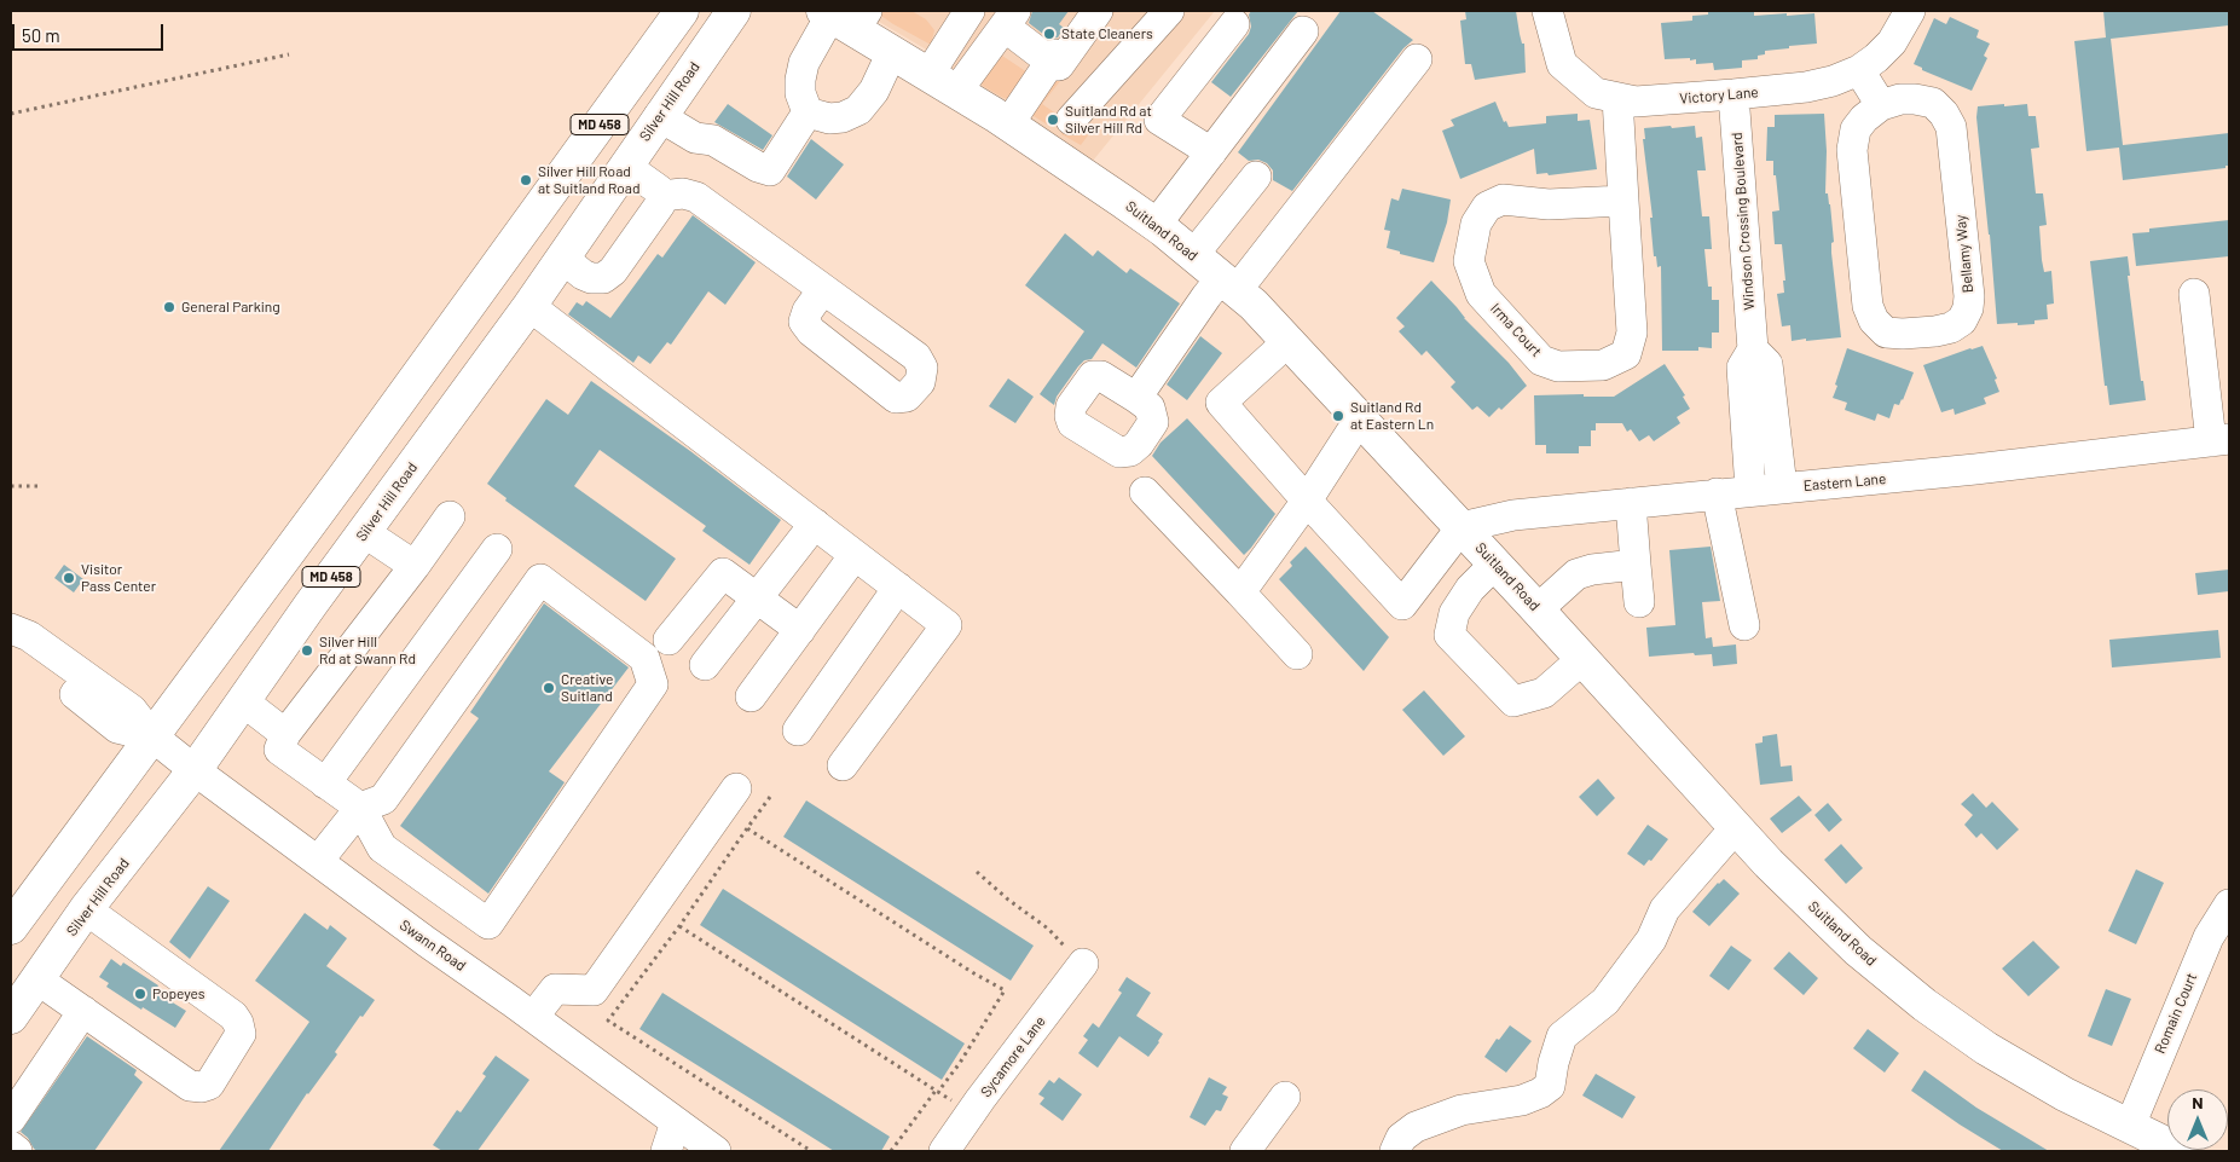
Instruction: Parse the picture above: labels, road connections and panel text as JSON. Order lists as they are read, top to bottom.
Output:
{
  "streets": {
    "main road": ["Silver Hill Road", "MD 458", "Suitland Road"],
    "street": [
      "Victory Lane",
      "Windson Crossing Boulevard",
      "Bellamy Way",
      "Irma Court",
      "Eastern Lane",
      "Swann Road",
      "Romain Court",
      "Sycamore Lane"
    ]
  },
  "crossings": [
    ["Victory Lane", "Windson Crossing Boulevard"],
    ["Victory Lane", "Irma Court"],
    ["Silver Hill Road", "Swann Road"],
    ["MD 458", "Swann Road"],
    ["Windson Crossing Boulevard", "Eastern Lane"],
    ["Suitland Road", "Eastern Lane"],
    ["Suitland Road", "Romain Court"]
  ],
  "places": [
    "State Cleaners",
    "Suitland Rd at Silver Hill Rd",
    "Silver Hill Road at Suitland Road",
    "General Parking",
    "Suitland Rd at Eastern Ln",
    "Visitor Pass Center",
    "Silver Hill Rd at Swann Rd",
    "Creative Suitland",
    "Popeyes"
  ],
  "scale_bar": "50 m",
  "north": "top"
}
